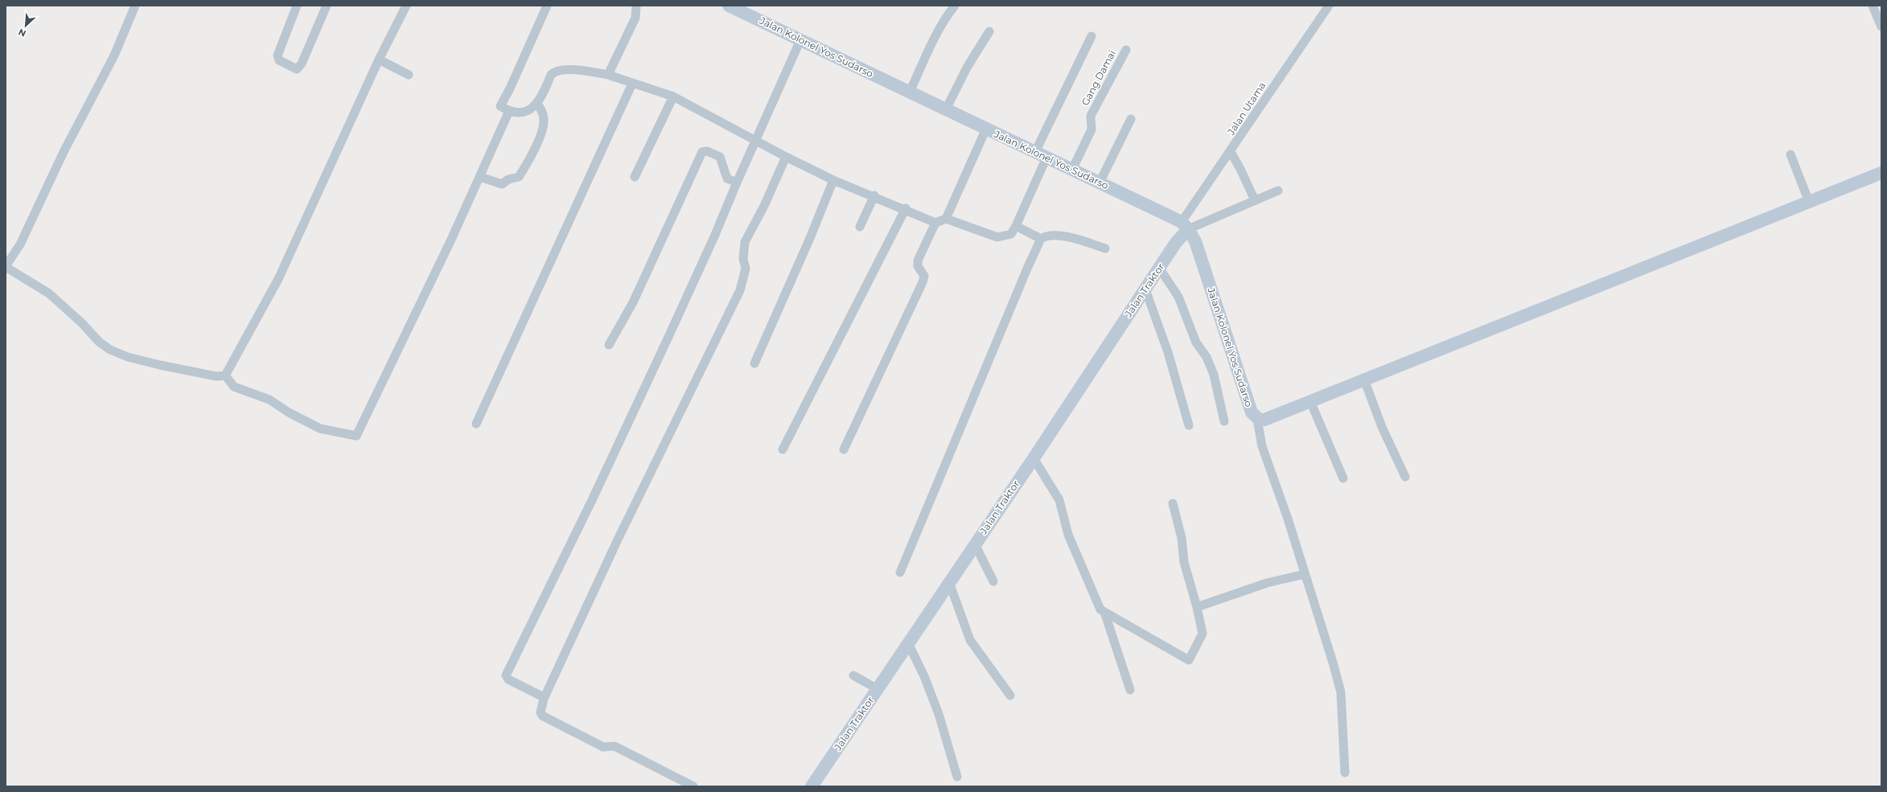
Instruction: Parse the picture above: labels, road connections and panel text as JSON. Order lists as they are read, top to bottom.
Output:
{
  "streets": {
    "street": [
      "Jalan Kolonel Yos Sudarso",
      "Gang Damai",
      "Jalan Utama",
      "Jalan Traktor"
    ]
  },
  "crossings": [
    ["Jalan Kolonel Yos Sudarso", "Gang Damai"],
    ["Jalan Kolonel Yos Sudarso", "Jalan Utama"],
    ["Jalan Kolonel Yos Sudarso", "Jalan Traktor"],
    ["Jalan Utama", "Jalan Traktor"]
  ],
  "north": "bottom left"
}
